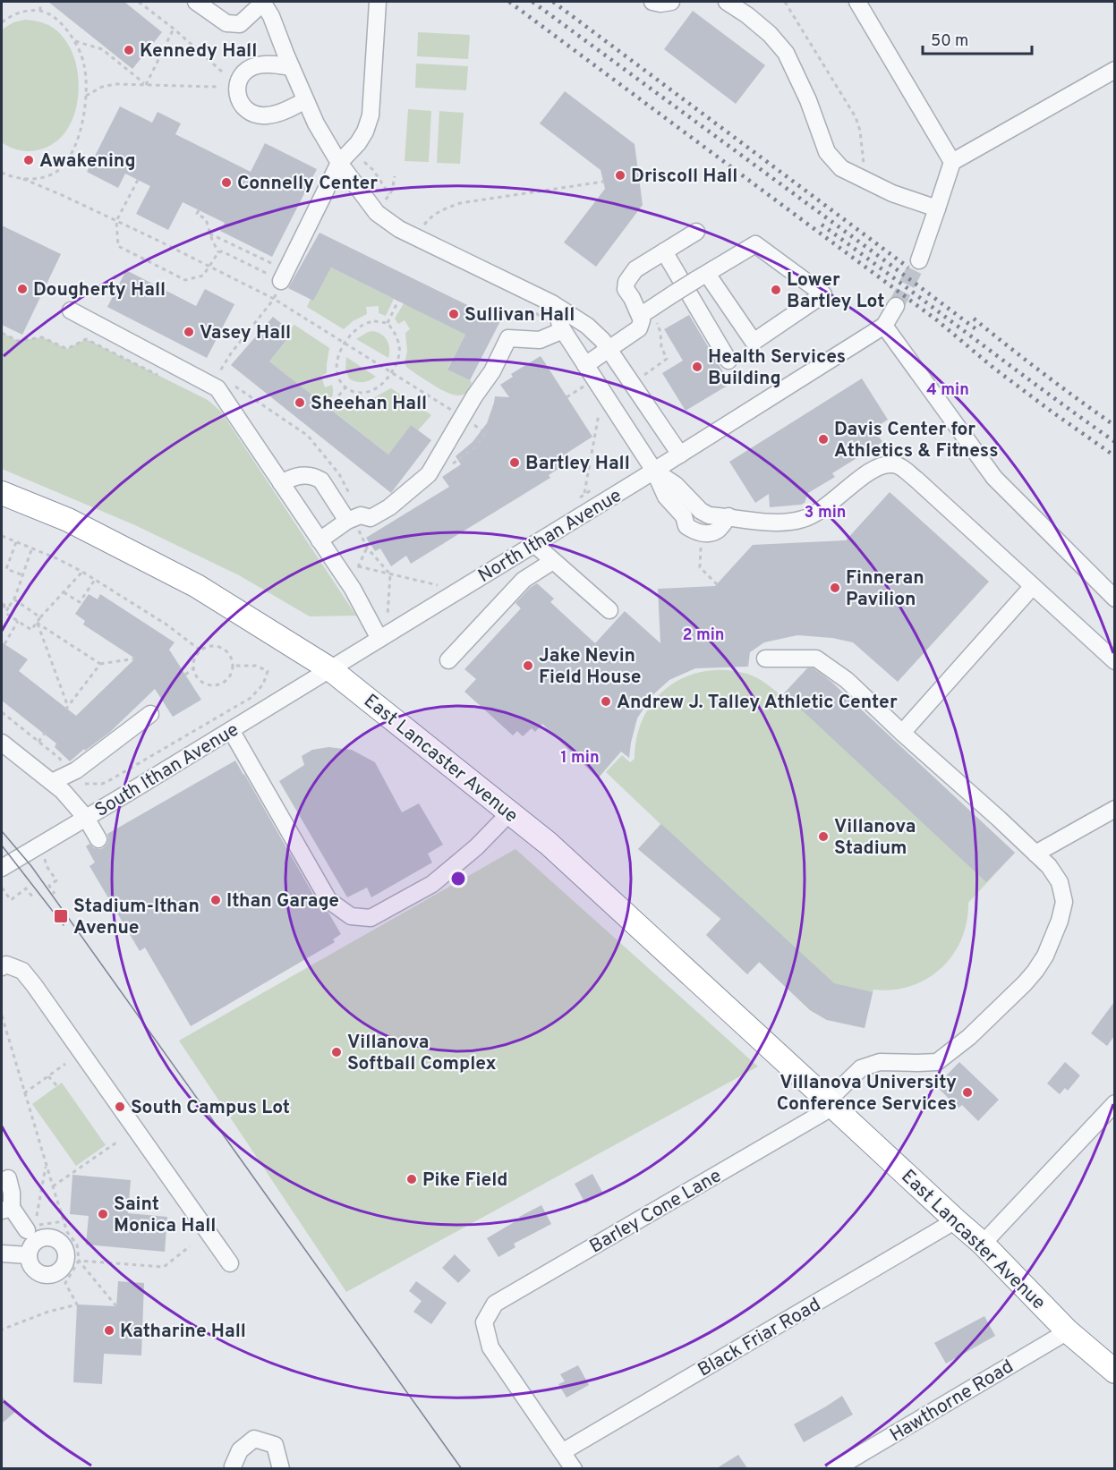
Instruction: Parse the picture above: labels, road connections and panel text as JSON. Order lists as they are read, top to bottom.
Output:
{
  "streets": {
    "highway": ["East Lancaster Avenue"],
    "street": [
      "North Ithan Avenue",
      "South Ithan Avenue",
      "Barley Cone Lane",
      "Black Friar Road",
      "Hawthorne Road"
    ]
  },
  "crossings": [
    ["North Ithan Avenue", "East Lancaster Avenue"],
    ["North Ithan Avenue", "South Ithan Avenue"],
    ["East Lancaster Avenue", "South Ithan Avenue"],
    ["East Lancaster Avenue", "Barley Cone Lane"],
    ["East Lancaster Avenue", "Black Friar Road"],
    ["East Lancaster Avenue", "Hawthorne Road"],
    ["Barley Cone Lane", "Black Friar Road"]
  ],
  "places": {
    "other": [
      "Kennedy Hall",
      "Awakening",
      "Driscoll Hall",
      "Connelly Center",
      "Dougherty Hall",
      "Lower Bartley Lot",
      "Sullivan Hall",
      "Vasey Hall",
      "Health Services Building",
      "Sheehan Hall",
      "Davis Center for Athletics & Fitness",
      "Bartley Hall",
      "Finneran Pavilion",
      "Jake Nevin Field House",
      "Andrew J. Talley Athletic Center",
      "Villanova Stadium",
      "Ithan Garage",
      "Villanova Softball Complex",
      "Villanova University Conference Services",
      "South Campus Lot",
      "Pike Field",
      "Saint Monica Hall",
      "Katharine Hall"
    ],
    "transit": ["Stadium-Ithan Avenue"]
  },
  "scale_bar": "50 m",
  "rings": [
    "4 min",
    "3 min",
    "2 min",
    "1 min"
  ]
}
